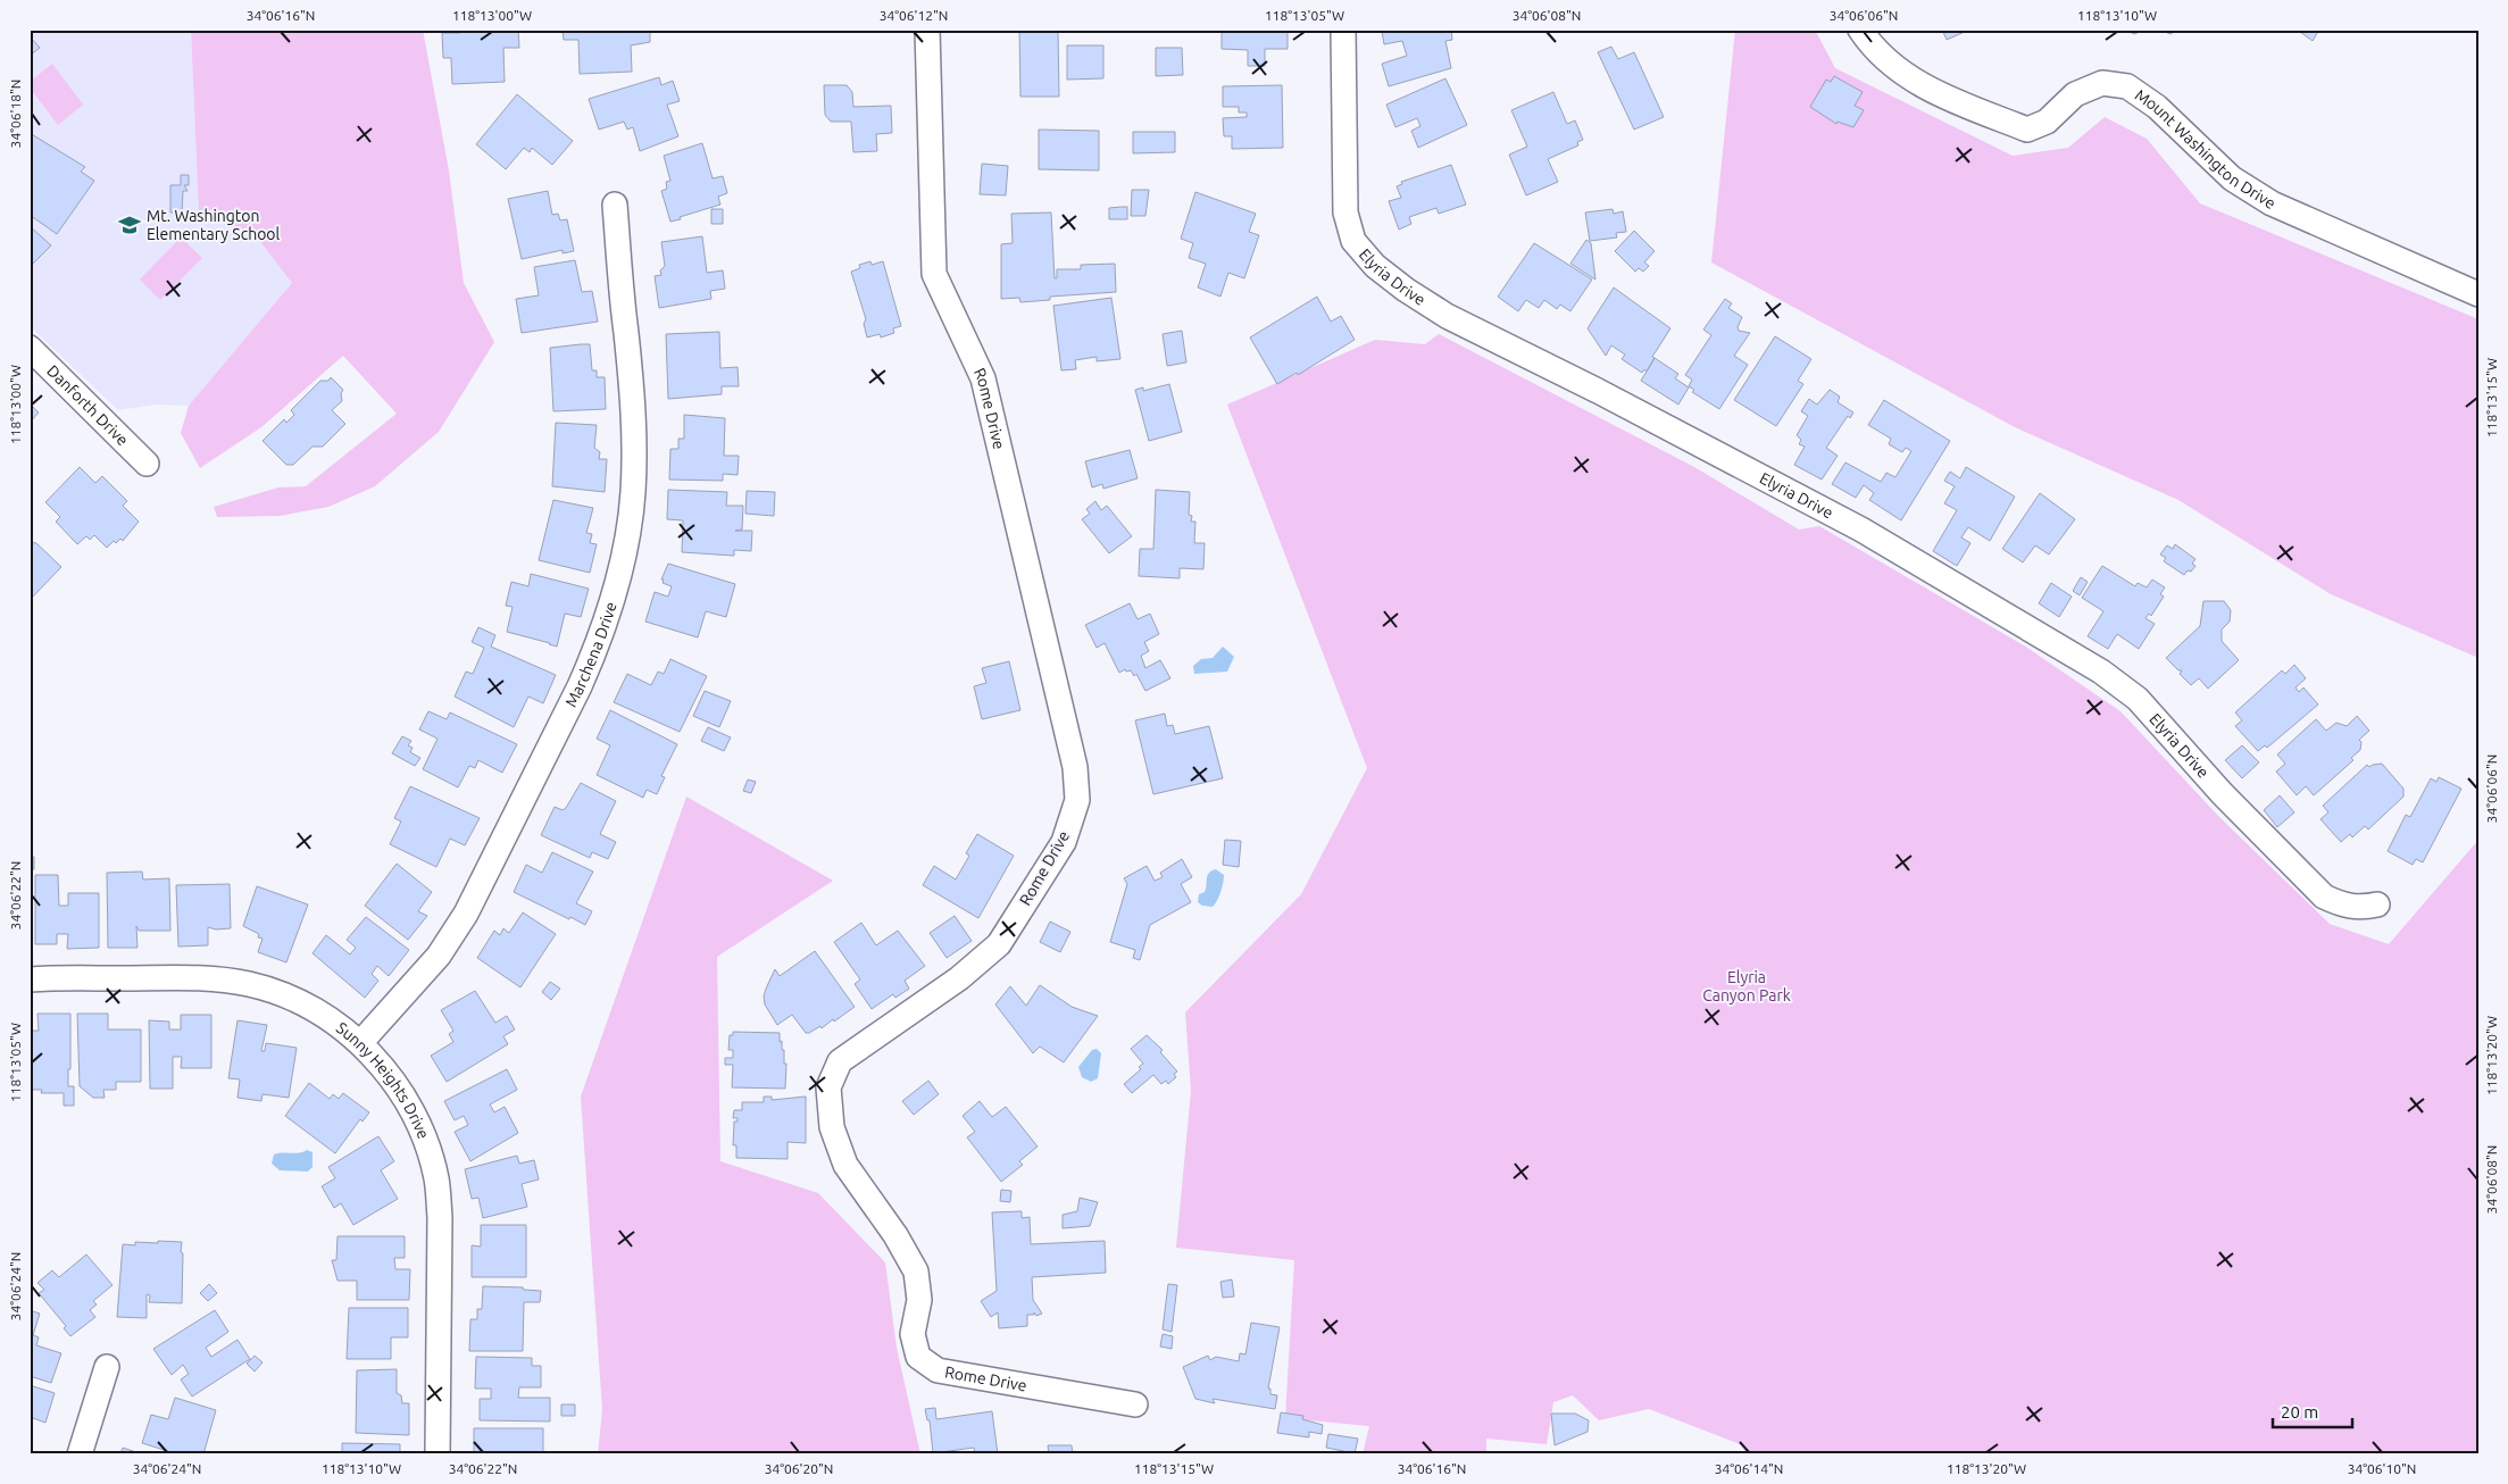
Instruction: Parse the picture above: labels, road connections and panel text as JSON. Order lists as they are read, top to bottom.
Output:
{
  "streets": {
    "street": [
      "Mount Washington Drive",
      "Elyria Drive",
      "Danforth Drive",
      "Rome Drive",
      "Marchena Drive",
      "Sunny Heights Drive"
    ]
  },
  "crossings": [
    ["Marchena Drive", "Sunny Heights Drive"]
  ],
  "parks": ["Elyria Canyon Park"],
  "places": {
    "school or university": ["Mt. Washington Elementary School"]
  },
  "scale_bar": "20 m",
  "coordinates": [
    "34°06'16\"N",
    "118°13'00\"W",
    "34°06'12\"N",
    "118°13'05\"W",
    "34°06'08\"N",
    "34°06'06\"N",
    "118°13'10\"W",
    "34°06'18\"N",
    "118°13'15\"W",
    "34°06'22\"N",
    "118°13'20\"W",
    "34°06'24\"N",
    "34°06'20\"N",
    "34°06'14\"N",
    "34°06'10\"N"
  ]
}
